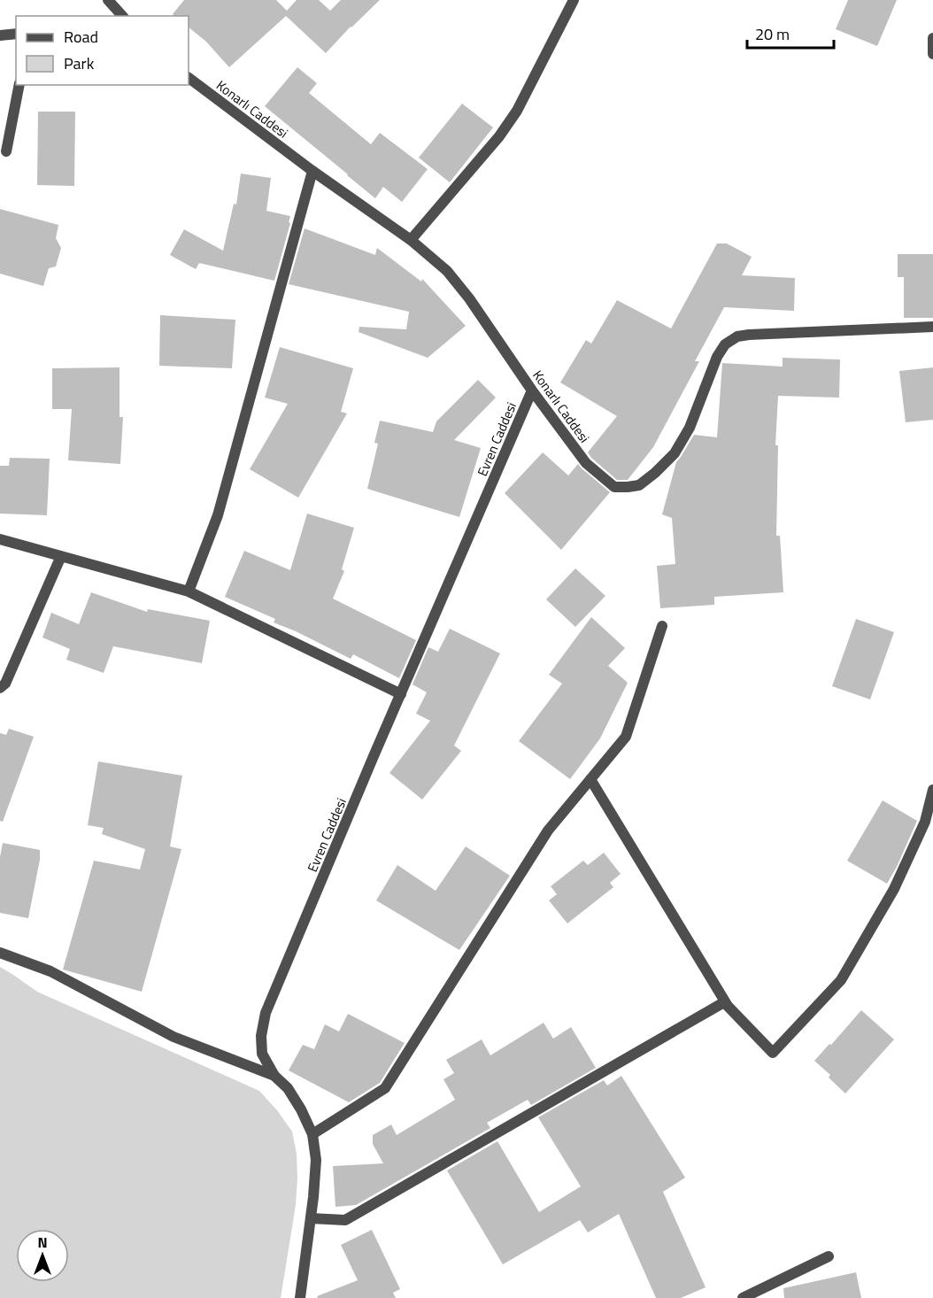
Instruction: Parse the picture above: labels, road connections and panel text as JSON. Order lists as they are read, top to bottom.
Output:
{
  "streets": {
    "street": ["Konarlı Caddesi", "Evren Caddesi"]
  },
  "crossings": [
    ["Konarlı Caddesi", "Evren Caddesi"]
  ],
  "legend": ["Road", "Park"],
  "scale_bar": "20 m",
  "north": "top"
}
